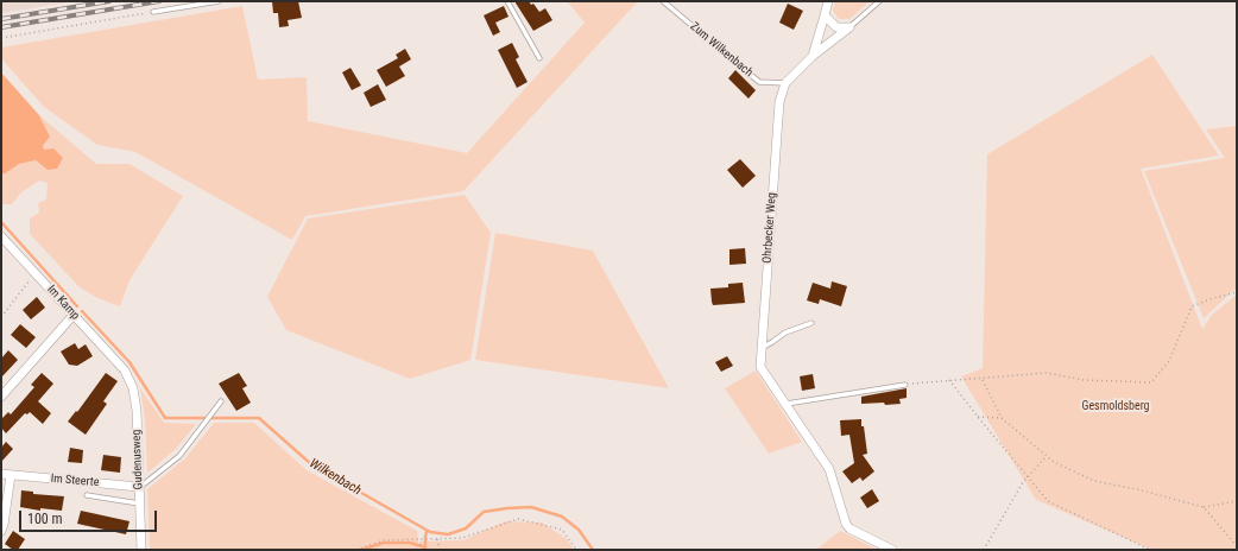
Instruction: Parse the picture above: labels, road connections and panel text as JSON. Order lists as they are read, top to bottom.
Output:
{
  "streets": {
    "street": [
      "Ohrbecker Weg",
      "Im Kamp",
      "Gudenusweg",
      "Im Steerte"
    ],
    "lane": ["Zum Wilkenbach"]
  },
  "crossings": [
    ["Zum Wilkenbach", "Ohrbecker Weg"],
    ["Im Kamp", "Gudenusweg"],
    ["Gudenusweg", "Im Steerte"]
  ],
  "water": ["Wilkenbach"],
  "parks": ["Gesmoldsberg"],
  "scale_bar": "100 m"
}
